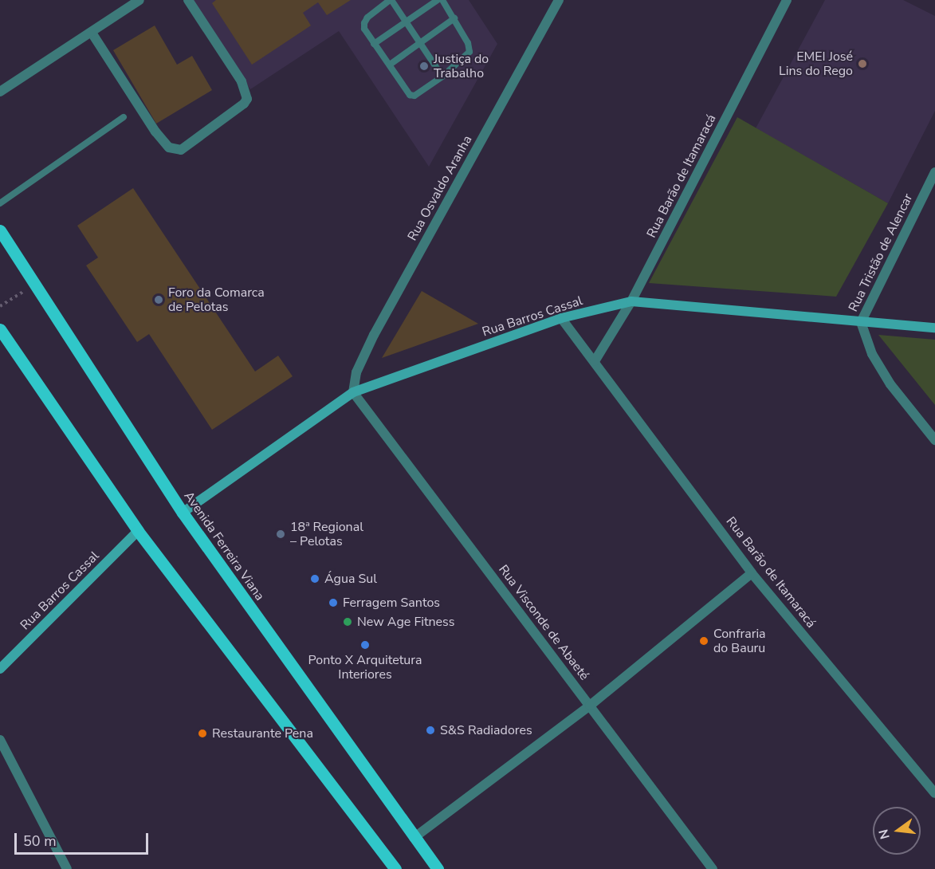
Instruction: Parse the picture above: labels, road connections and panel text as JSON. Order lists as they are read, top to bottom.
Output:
{
  "streets": {
    "main road": ["Avenida Ferreira Viana"],
    "street": [
      "Rua Barão de Itamaracá",
      "Rua Osvaldo Aranha",
      "Rua Tristão de Alencar",
      "Rua Barros Cassal",
      "Rua Visconde de Abaeté"
    ]
  },
  "crossings": [
    ["Rua Barão de Itamaracá", "Rua Barros Cassal"],
    ["Rua Osvaldo Aranha", "Rua Barros Cassal"],
    ["Rua Osvaldo Aranha", "Rua Visconde de Abaeté"],
    ["Rua Tristão de Alencar", "Rua Barros Cassal"],
    ["Rua Barros Cassal", "Avenida Ferreira Viana"],
    ["Rua Barros Cassal", "Rua Visconde de Abaeté"]
  ],
  "places": [
    "EMEI José Lins do Rego",
    "Justiça do Trabalho",
    "Foro da Comarca de Pelotas",
    "18ª Regional – Pelotas",
    "Água Sul",
    "Ferragem Santos",
    "New Age Fitness",
    "Confraria do Bauru",
    "Ponto X Arquitetura Interiores",
    "S&S Radiadores",
    "Restaurante Pena"
  ],
  "scale_bar": "50 m",
  "north": "left"
}
